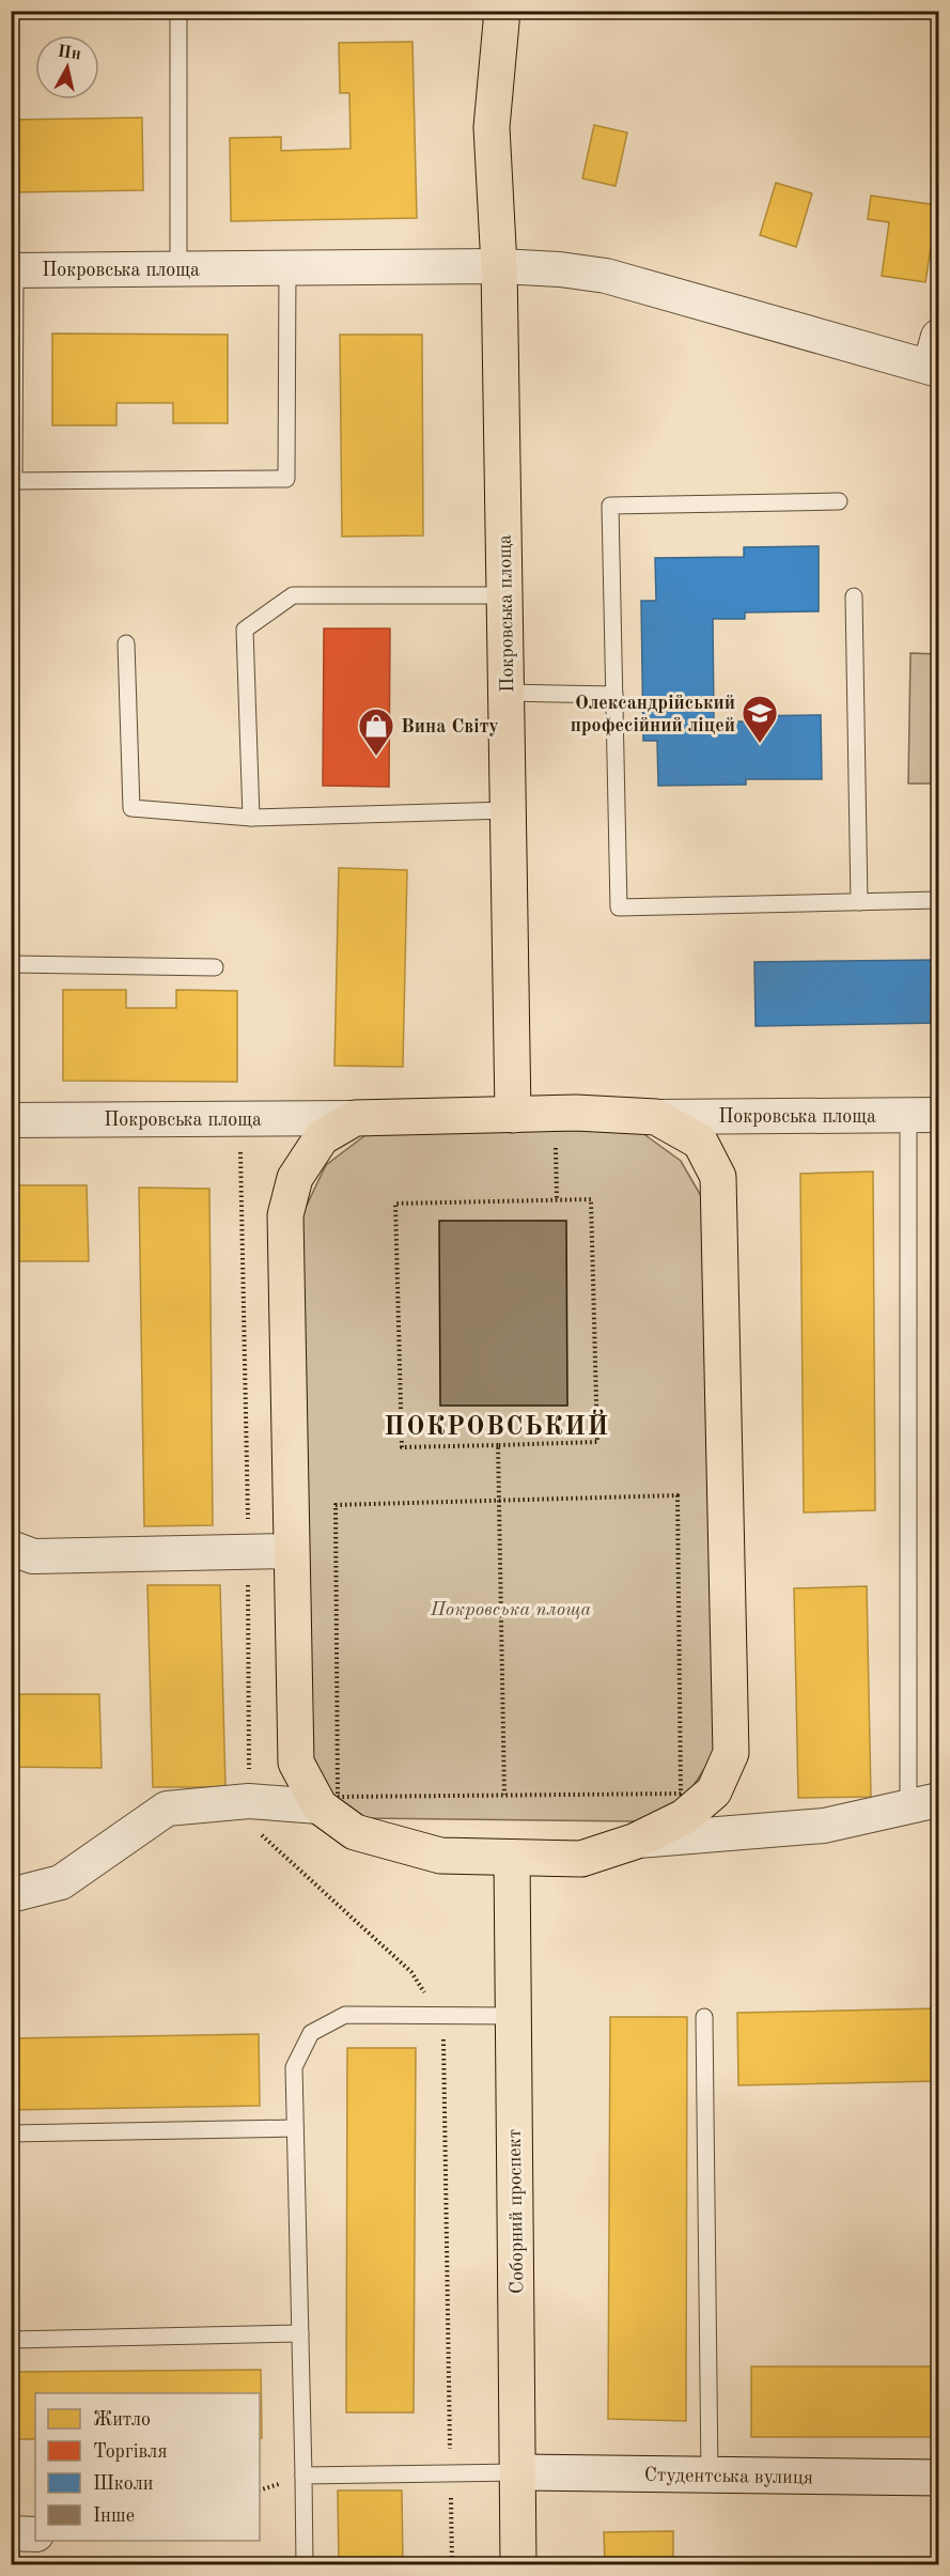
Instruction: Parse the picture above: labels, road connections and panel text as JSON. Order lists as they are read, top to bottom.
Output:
{
  "streets": {
    "highway": ["Покровська площа", "Соборний проспект"],
    "street": ["Студентська вулиця"]
  },
  "crossings": [
    ["Покровська площа", "Соборний проспект"],
    ["Соборний проспект", "Студентська вулиця"]
  ],
  "districts": ["ПОКРОВСЬКИЙ"],
  "parks": ["Покровська площа"],
  "places": {
    "school or university": ["Олександрійський професійний ліцей"],
    "shop": ["Вина Світу"]
  },
  "legend": [
    "Житло",
    "Торгівля",
    "Школи",
    "Інше"
  ],
  "north": "top"
}
